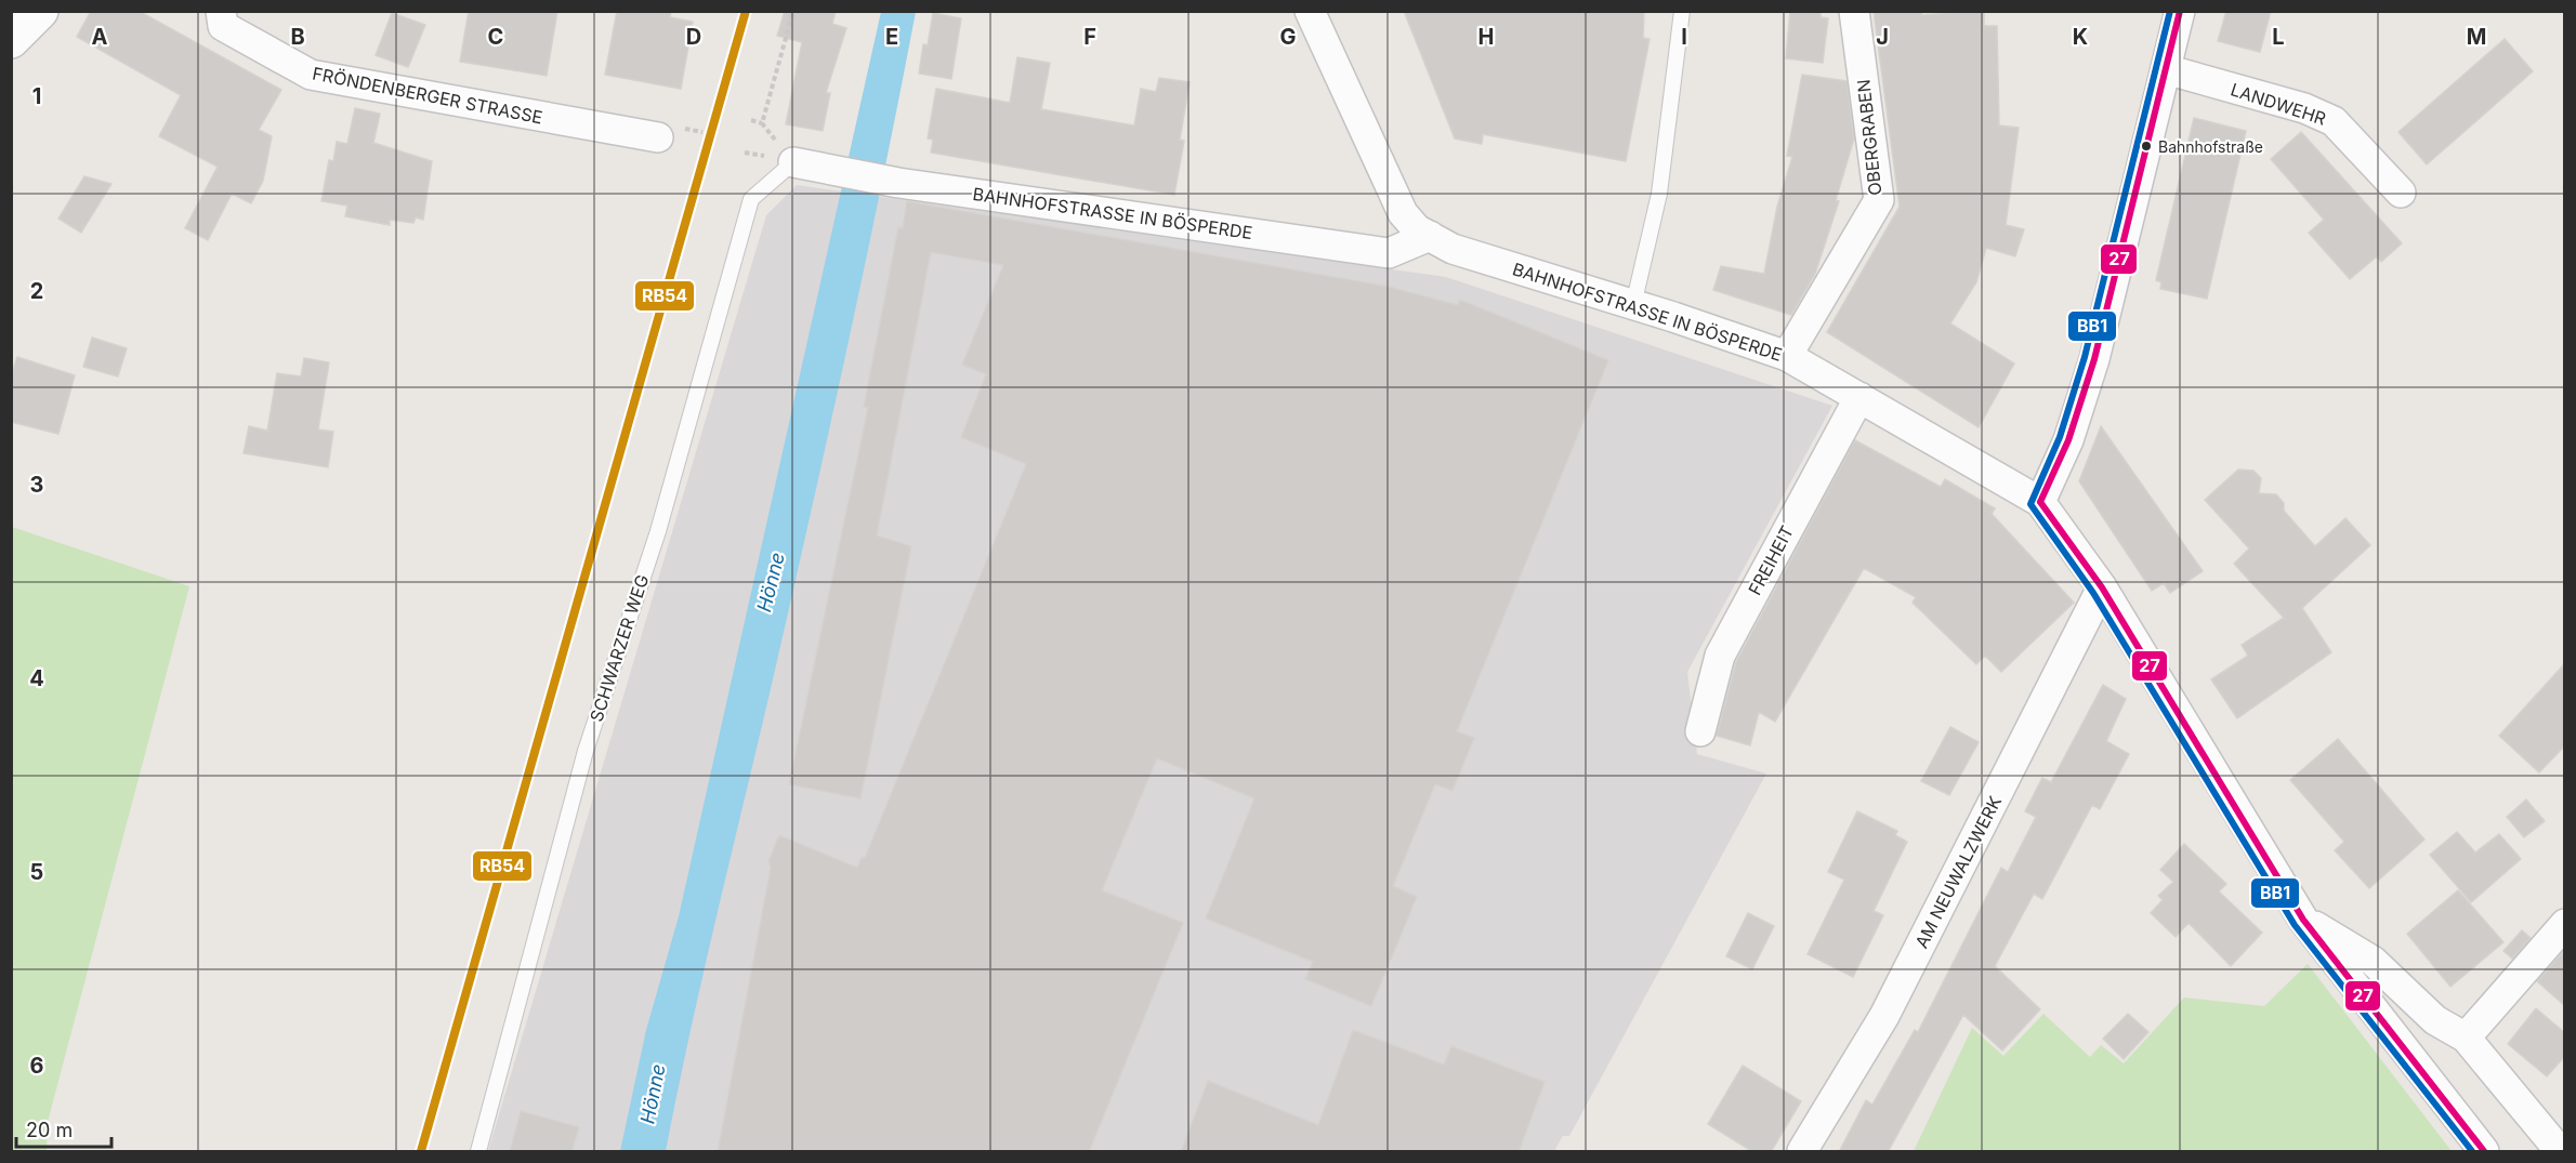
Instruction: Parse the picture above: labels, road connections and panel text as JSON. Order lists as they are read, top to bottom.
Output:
{
  "streets": {
    "street": [
      "FRÖNDENBERGER STRASSE",
      "LANDWEHR",
      "OBERGRABEN",
      "BAHNHOFSTRASSE IN BÖSPERDE",
      "FREIHEIT",
      "AM NEUWALZWERK"
    ],
    "lane": ["SCHWARZER WEG"]
  },
  "crossings": [
    ["OBERGRABEN", "BAHNHOFSTRASSE IN BÖSPERDE"],
    ["BAHNHOFSTRASSE IN BÖSPERDE", "FREIHEIT"],
    ["BAHNHOFSTRASSE IN BÖSPERDE", "SCHWARZER WEG"],
    ["BAHNHOFSTRASSE IN BÖSPERDE", "AM NEUWALZWERK"]
  ],
  "water": ["Hönne"],
  "places": ["Bahnhofstraße"],
  "lines": ["transit line RB54", "transit line 27", "transit line BB1"],
  "scale_bar": "20 m",
  "grid": {
    "columns": [
      "A",
      "B",
      "C",
      "D",
      "E",
      "F",
      "G",
      "H",
      "I",
      "J",
      "K",
      "L",
      "M"
    ],
    "rows": [
      "1",
      "2",
      "3",
      "4",
      "5",
      "6"
    ]
  }
}
